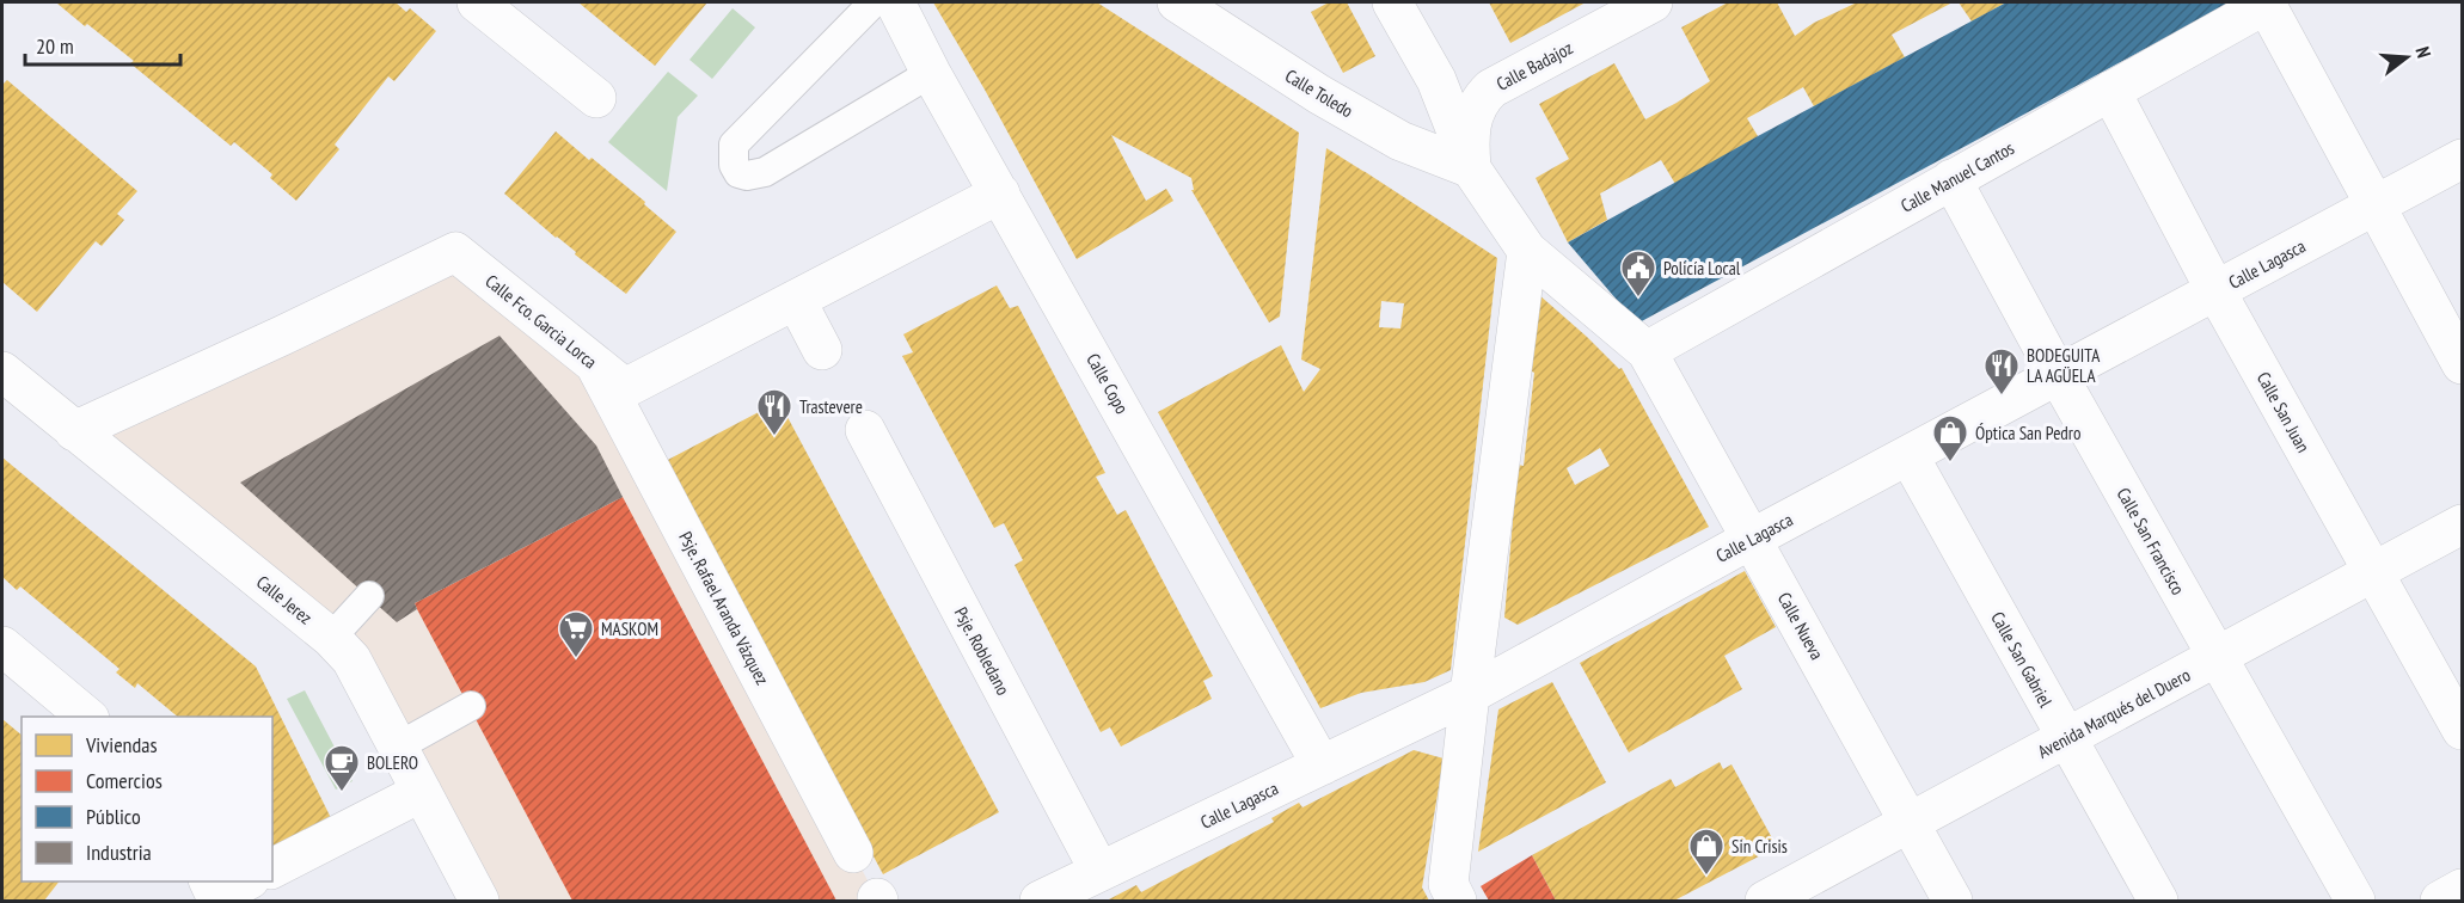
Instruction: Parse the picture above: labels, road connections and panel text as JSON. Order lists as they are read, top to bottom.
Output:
{
  "streets": {
    "street": [
      "Calle Badajoz",
      "Calle Toledo",
      "Calle Manuel Cantos",
      "Calle Lagasca",
      "Calle Fco. Garcia Lorca",
      "Calle Copo",
      "Calle San Juan",
      "Calle San Francisco",
      "Calle Jerez",
      "Psje. Rafael Aranda Vázquez",
      "Calle Nueva",
      "Psje. Robledano",
      "Calle San Gabriel",
      "Avenida Marqués del Duero"
    ]
  },
  "crossings": [
    ["Calle Badajoz", "Calle Toledo"],
    ["Calle Manuel Cantos", "Calle San Juan"],
    ["Calle Manuel Cantos", "Calle San Francisco"],
    ["Calle Manuel Cantos", "Calle Nueva"],
    ["Calle Lagasca", "Calle Copo"],
    ["Calle Lagasca", "Calle San Juan"],
    ["Calle Lagasca", "Calle San Francisco"],
    ["Calle Lagasca", "Calle Nueva"],
    ["Calle Lagasca", "Psje. Robledano"],
    ["Calle Lagasca", "Calle San Gabriel"],
    ["Calle Fco. Garcia Lorca", "Calle Copo"],
    ["Calle Fco. Garcia Lorca", "Calle Jerez"],
    ["Calle Fco. Garcia Lorca", "Psje. Rafael Aranda Vázquez"],
    ["Calle San Juan", "Avenida Marqués del Duero"],
    ["Calle San Francisco", "Avenida Marqués del Duero"],
    ["Calle Nueva", "Avenida Marqués del Duero"],
    ["Calle San Gabriel", "Avenida Marqués del Duero"]
  ],
  "places": {
    "public building": ["Policía Local"],
    "restaurant": ["BODEGUITA LA AGÜELA", "Trastevere"],
    "shop": ["Óptica San Pedro", "Sin Crisis"],
    "supermarket": ["MASKOM"],
    "cafe": ["BOLERO"]
  },
  "legend": [
    "Viviendas",
    "Comercios",
    "Público",
    "Industria"
  ],
  "scale_bar": "20 m",
  "north": "right"
}
